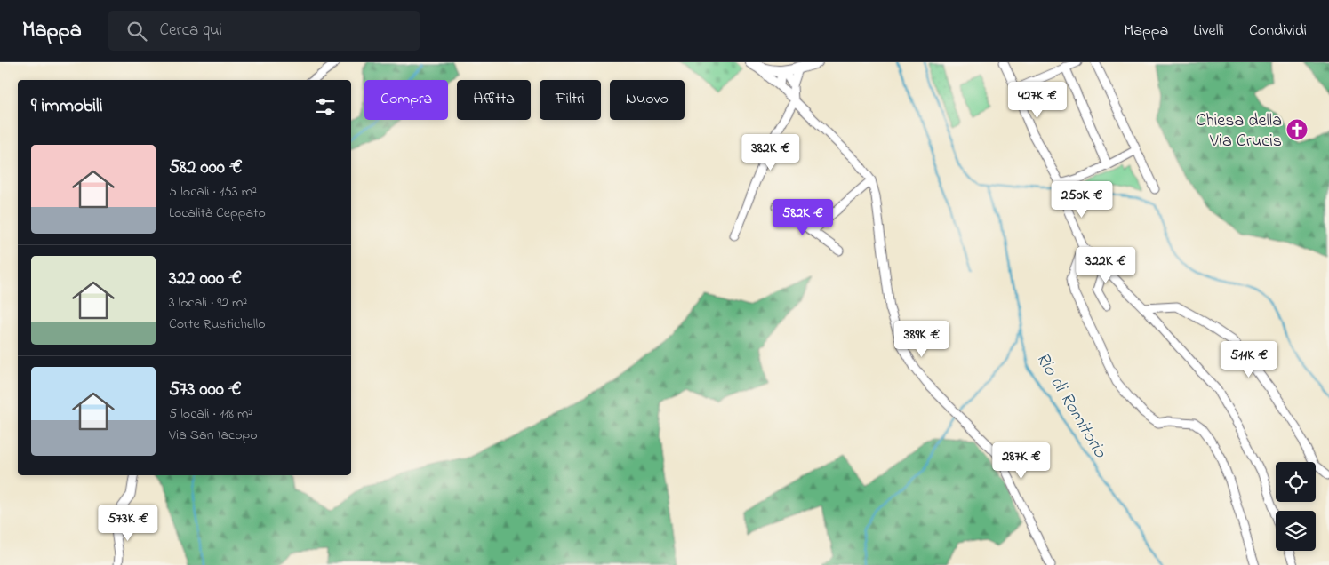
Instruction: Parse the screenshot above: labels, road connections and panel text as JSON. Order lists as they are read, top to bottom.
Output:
{
  "water": ["Rio di Romitorio"],
  "places": {
    "church": ["Chiesa della Via Crucis"]
  },
  "page": {
    "header": "Mappa",
    "search": "Cerca qui",
    "nav": ["Mappa", "Livelli", "Condividi"],
    "chip": [
      "Compra",
      "Affitta",
      "Filtri",
      "Nuovo"
    ],
    "heading": "9 immobili",
    "price": [
      "427K €",
      "382K €",
      "250K €",
      "582K €",
      "322K €",
      "389K €",
      "511K €",
      "287K €",
      "573K €"
    ],
    "list": [
      {
        "name": "582 000 €",
        "note": "5 locali · 153 m² · Località Ceppato"
      },
      {
        "name": "322 000 €",
        "note": "3 locali · 92 m² · Corte Rustichello"
      },
      {
        "name": "573 000 €",
        "note": "5 locali · 118 m² · Via San Iacopo"
      }
    ]
  }
}
